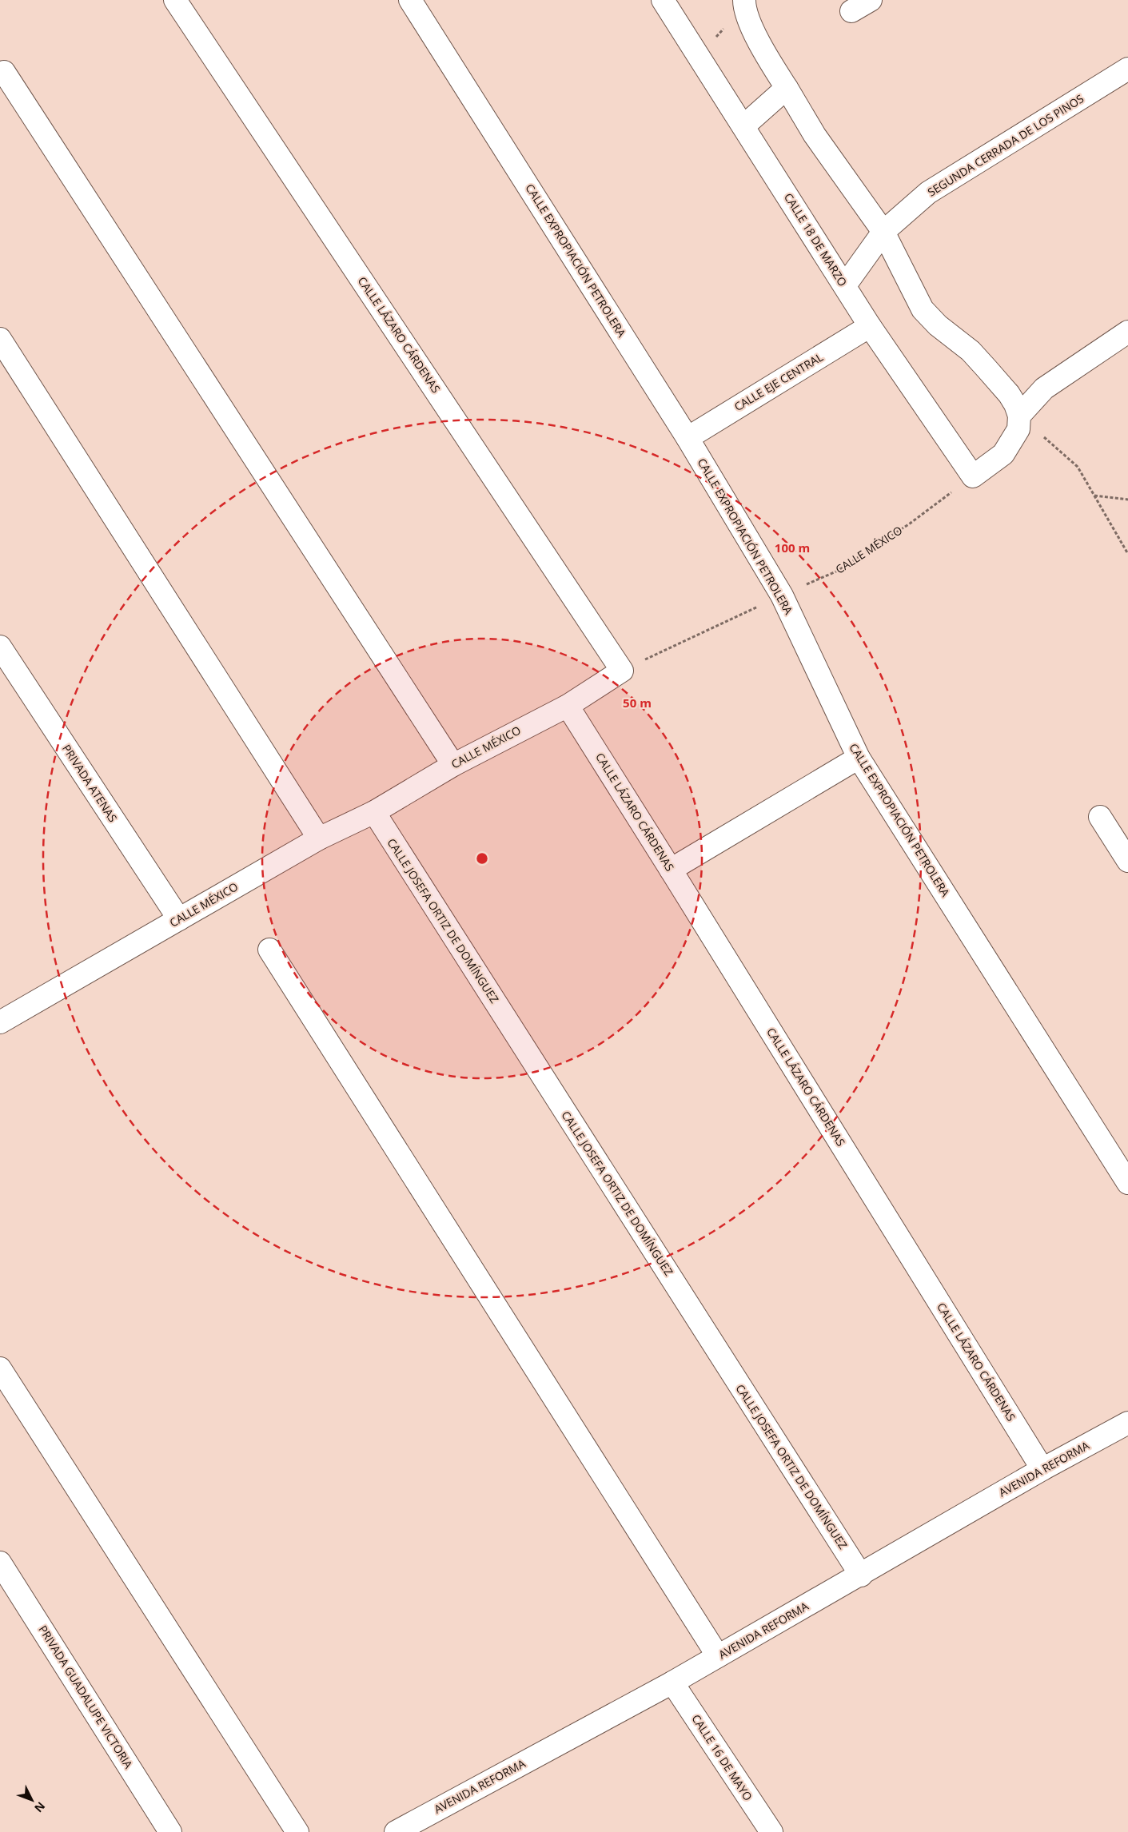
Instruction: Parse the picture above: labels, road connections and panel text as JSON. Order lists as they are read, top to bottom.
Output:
{
  "streets": {
    "street": [
      "SEGUNDA CERRADA DE LOS PINOS",
      "CALLE 18 DE MARZO",
      "CALLE EXPROPIACIÓN PETROLERA",
      "CALLE LÁZARO CÁRDENAS",
      "CALLE EJE CENTRAL",
      "CALLE MÉXICO",
      "PRIVADA ATENAS",
      "CALLE JOSEFA ORTIZ DE DOMÍNGUEZ",
      "AVENIDA REFORMA",
      "PRIVADA GUADALUPE VICTORIA",
      "CALLE 16 DE MAYO"
    ]
  },
  "crossings": [
    ["SEGUNDA CERRADA DE LOS PINOS", "CALLE 18 DE MARZO"],
    ["CALLE 18 DE MARZO", "CALLE EJE CENTRAL"],
    ["CALLE 18 DE MARZO", "CALLE MÉXICO"],
    ["CALLE EXPROPIACIÓN PETROLERA", "CALLE EJE CENTRAL"],
    ["CALLE EXPROPIACIÓN PETROLERA", "CALLE MÉXICO"],
    ["CALLE LÁZARO CÁRDENAS", "CALLE MÉXICO"],
    ["CALLE LÁZARO CÁRDENAS", "AVENIDA REFORMA"],
    ["CALLE MÉXICO", "PRIVADA ATENAS"],
    ["CALLE MÉXICO", "CALLE JOSEFA ORTIZ DE DOMÍNGUEZ"],
    ["CALLE JOSEFA ORTIZ DE DOMÍNGUEZ", "AVENIDA REFORMA"],
    ["AVENIDA REFORMA", "CALLE 16 DE MAYO"]
  ],
  "north": "bottom right",
  "rings": ["100 m", "50 m"]
}
